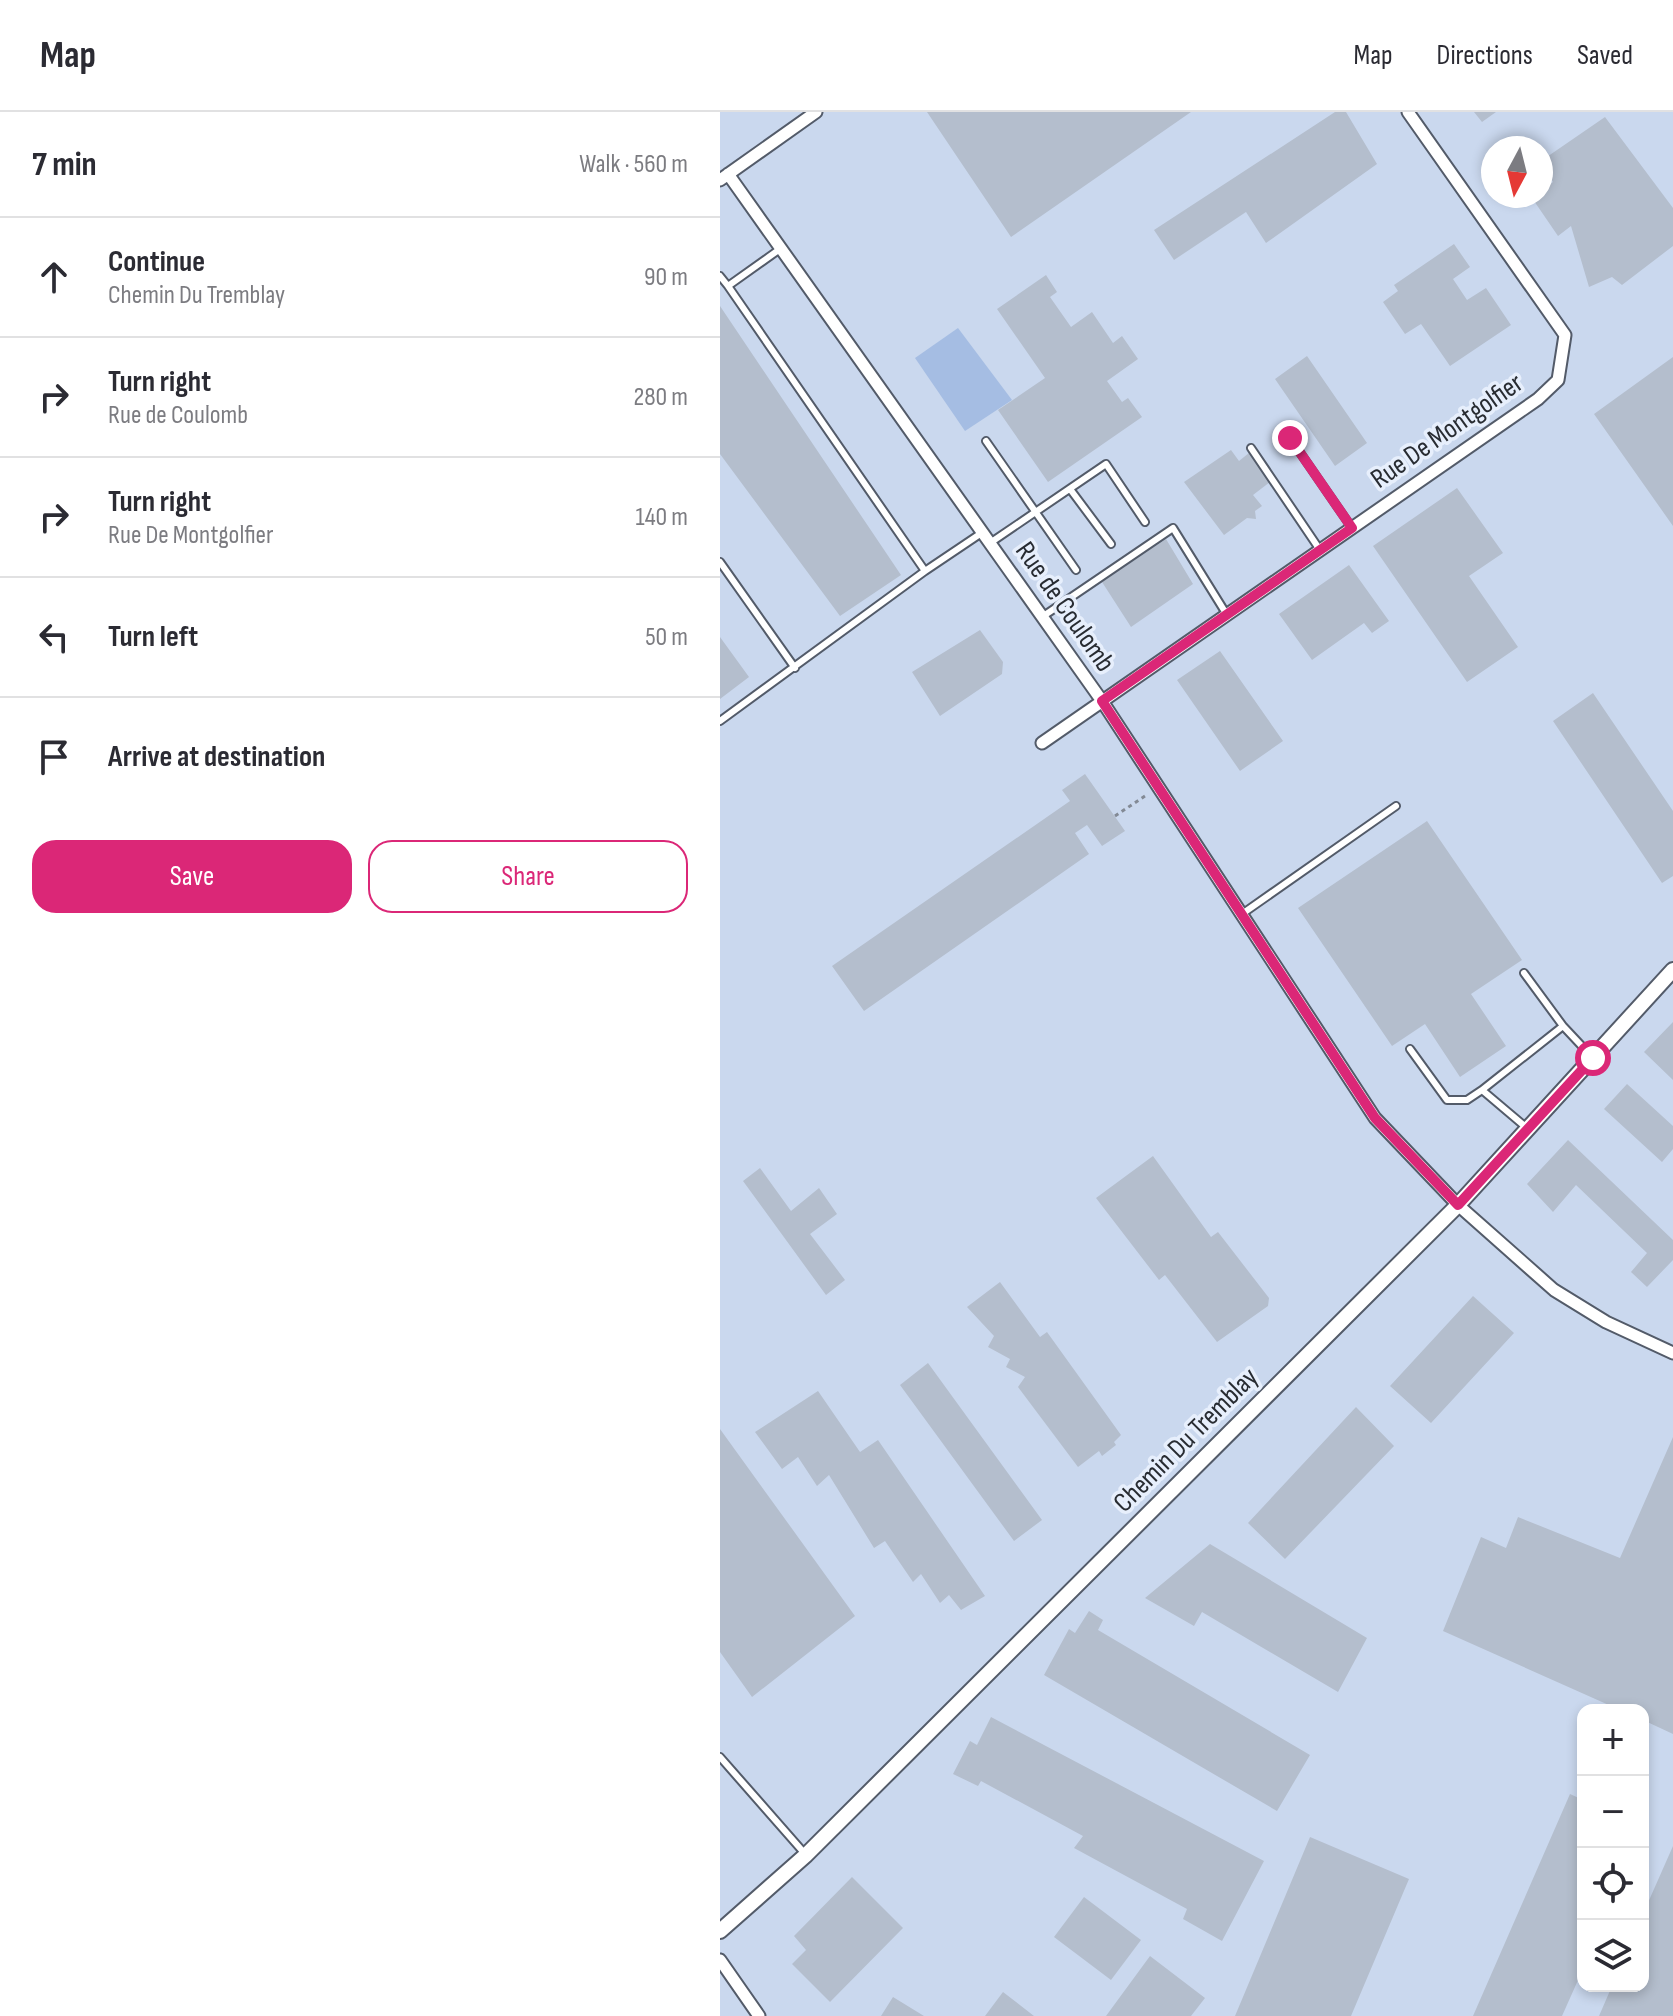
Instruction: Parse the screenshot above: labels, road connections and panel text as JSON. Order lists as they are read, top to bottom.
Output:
{
  "streets": {
    "street": ["Rue De Montgolfier", "Rue de Coulomb", "Chemin Du Tremblay"]
  },
  "crossings": [
    ["Rue De Montgolfier", "Rue de Coulomb"],
    ["Rue de Coulomb", "Chemin Du Tremblay"]
  ],
  "north": "bottom",
  "page": {
    "header": "Map",
    "nav": ["Map", "Directions", "Saved"],
    "heading": ["7 min", "Walk · 560 m"],
    "list": [
      ["Continue", "Chemin Du Tremblay", "90 m"],
      ["Turn right", "Rue de Coulomb", "280 m"],
      ["Turn right", "Rue De Montgolfier", "140 m"],
      ["Turn left", "50 m"],
      "Arrive at destination"
    ],
    "buttons": ["Save", "Share"],
    "map_buttons": ["+", "−"]
  }
}
